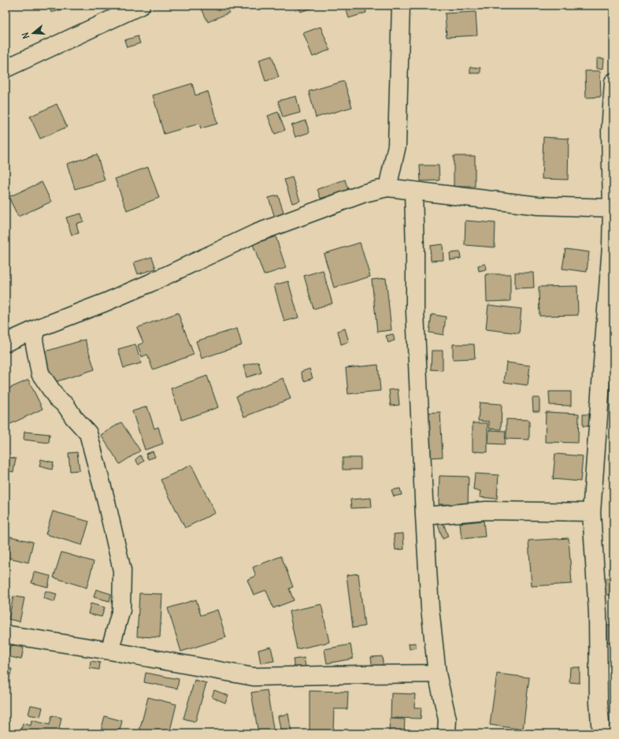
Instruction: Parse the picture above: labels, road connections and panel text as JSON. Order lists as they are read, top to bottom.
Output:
{
  "north": "left"
}
